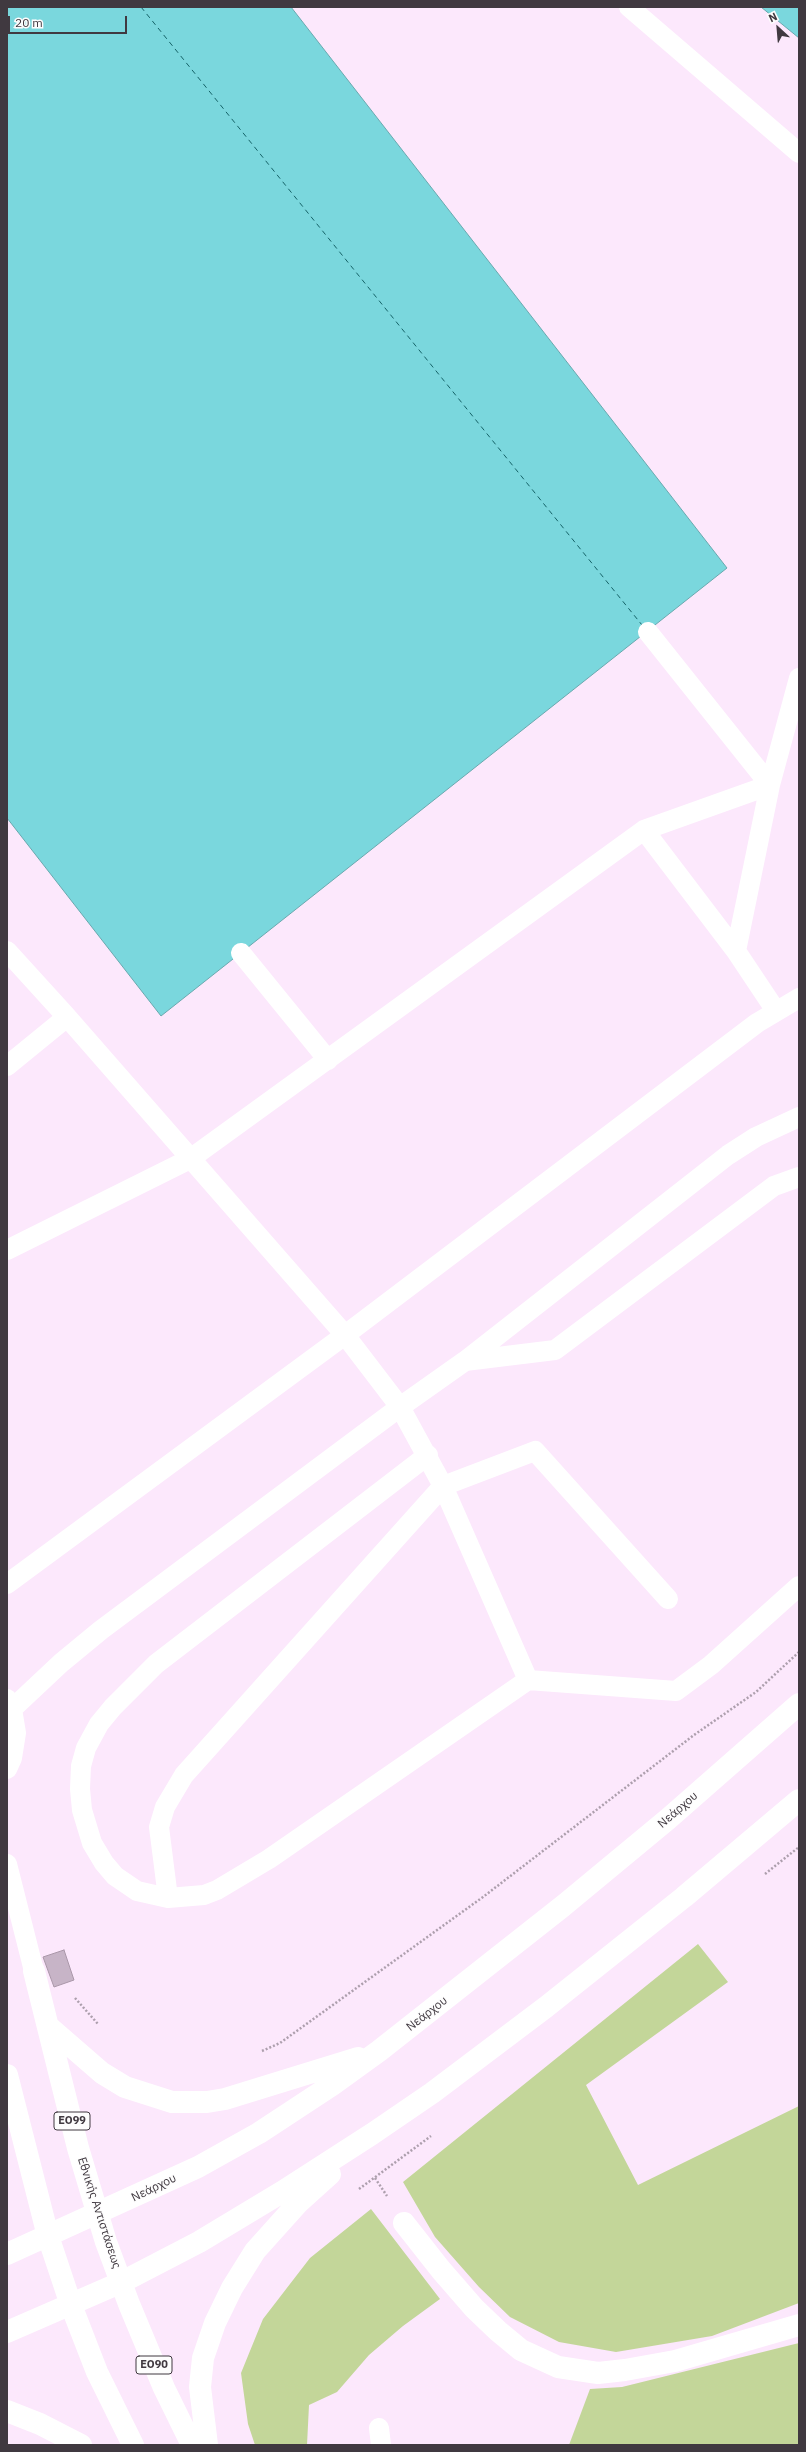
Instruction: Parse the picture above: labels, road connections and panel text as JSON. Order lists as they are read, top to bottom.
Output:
{
  "streets": {
    "main road": [
      "Νεάρχου",
      "ΕΟ99",
      "Εθνικής Αντιστάσεως",
      "ΕΟ90"
    ]
  },
  "crossings": [
    ["Νεάρχου", "Εθνικής Αντιστάσεως"]
  ],
  "scale_bar": "20 m",
  "north": "top left"
}
